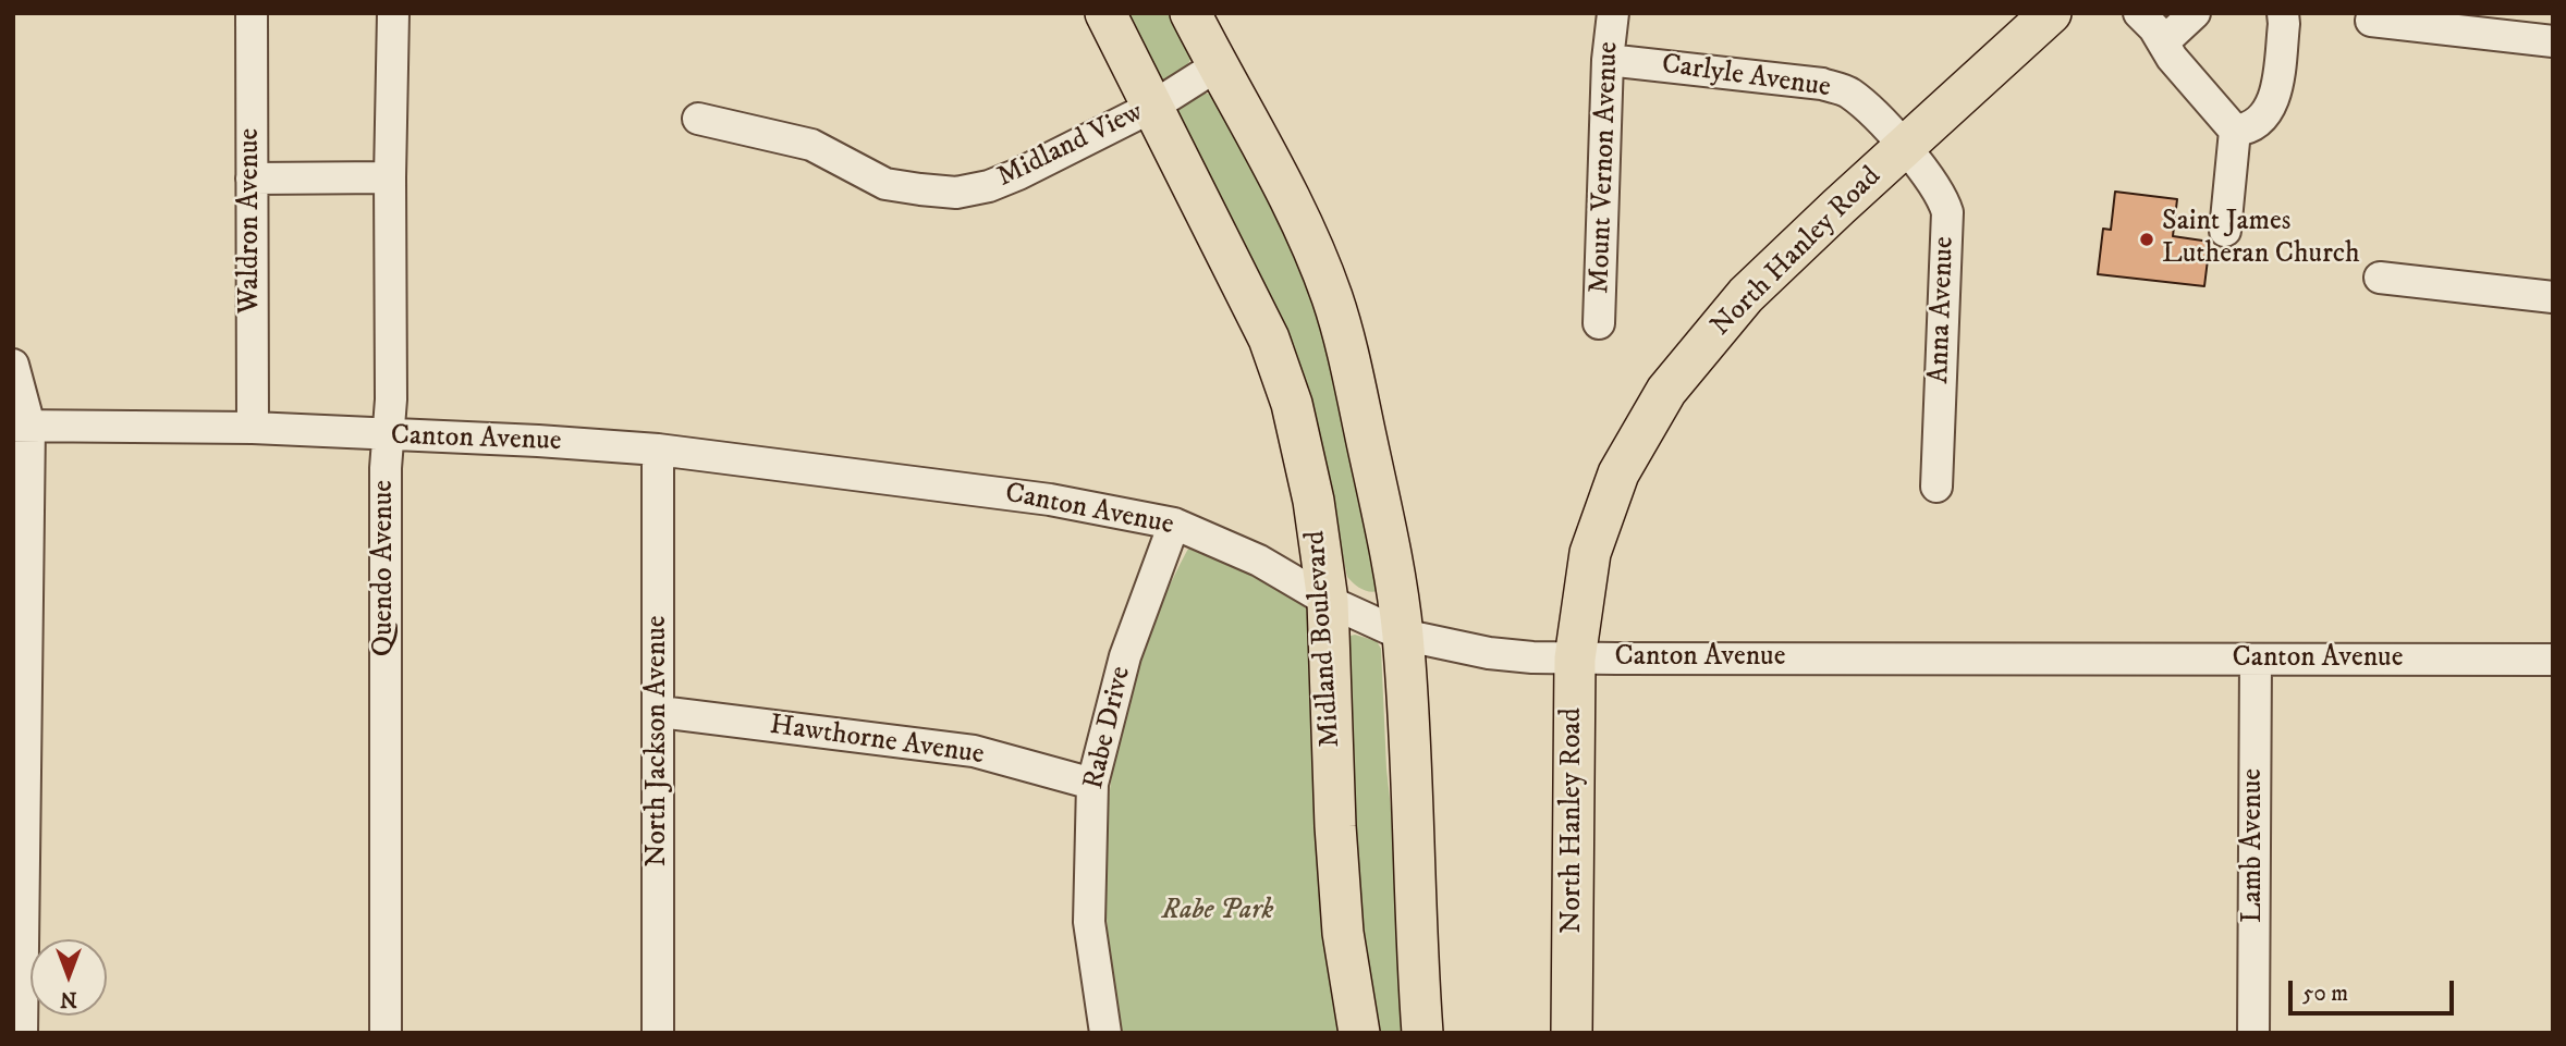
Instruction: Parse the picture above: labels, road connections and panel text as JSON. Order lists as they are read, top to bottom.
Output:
{
  "streets": {
    "main road": ["North Hanley Road", "Midland Boulevard"],
    "street": [
      "Carlyle Avenue",
      "Midland View",
      "Mount Vernon Avenue",
      "Waldron Avenue",
      "Anna Avenue",
      "Canton Avenue",
      "Quendo Avenue",
      "Rabe Drive",
      "North Jackson Avenue",
      "Hawthorne Avenue",
      "Lamb Avenue"
    ]
  },
  "crossings": [
    ["Carlyle Avenue", "Mount Vernon Avenue"],
    ["Carlyle Avenue", "North Hanley Road"],
    ["Carlyle Avenue", "Anna Avenue"],
    ["Midland View", "Midland Boulevard"],
    ["Waldron Avenue", "Canton Avenue"],
    ["North Hanley Road", "Anna Avenue"],
    ["North Hanley Road", "Canton Avenue"],
    ["Canton Avenue", "Quendo Avenue"],
    ["Canton Avenue", "Midland Boulevard"],
    ["Canton Avenue", "Rabe Drive"],
    ["Canton Avenue", "North Jackson Avenue"],
    ["Canton Avenue", "Lamb Avenue"],
    ["Rabe Drive", "Hawthorne Avenue"],
    ["North Jackson Avenue", "Hawthorne Avenue"]
  ],
  "parks": ["Rabe Park"],
  "places": ["Saint James Lutheran Church"],
  "scale_bar": "50 m",
  "north": "bottom"
}
